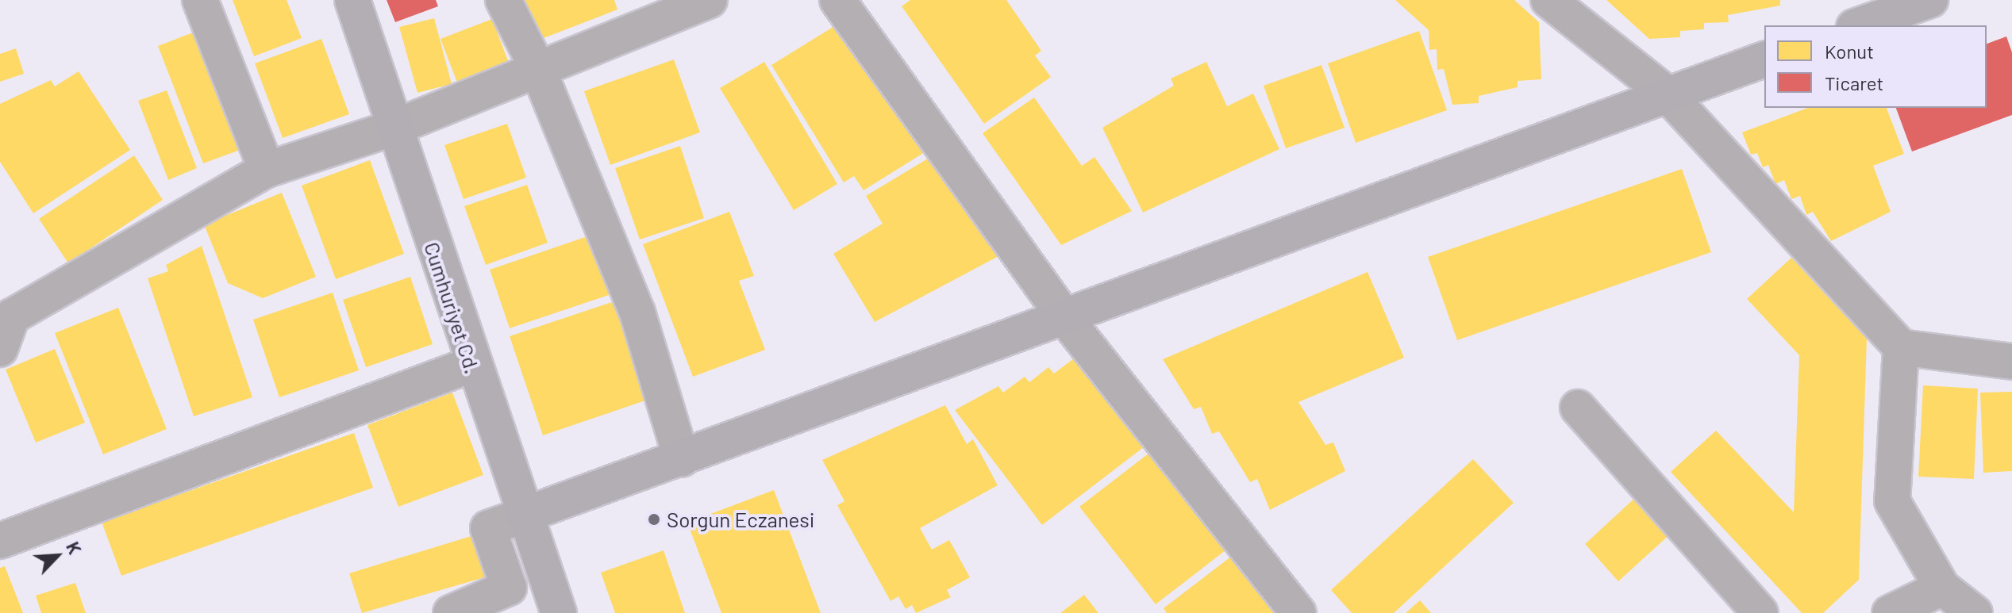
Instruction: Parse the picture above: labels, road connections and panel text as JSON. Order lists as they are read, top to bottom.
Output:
{
  "streets": {
    "main road": ["Cumhuriyet Cd."]
  },
  "places": ["Sorgun Eczanesi"],
  "legend": ["Konut", "Ticaret"],
  "north": "top right"
}
